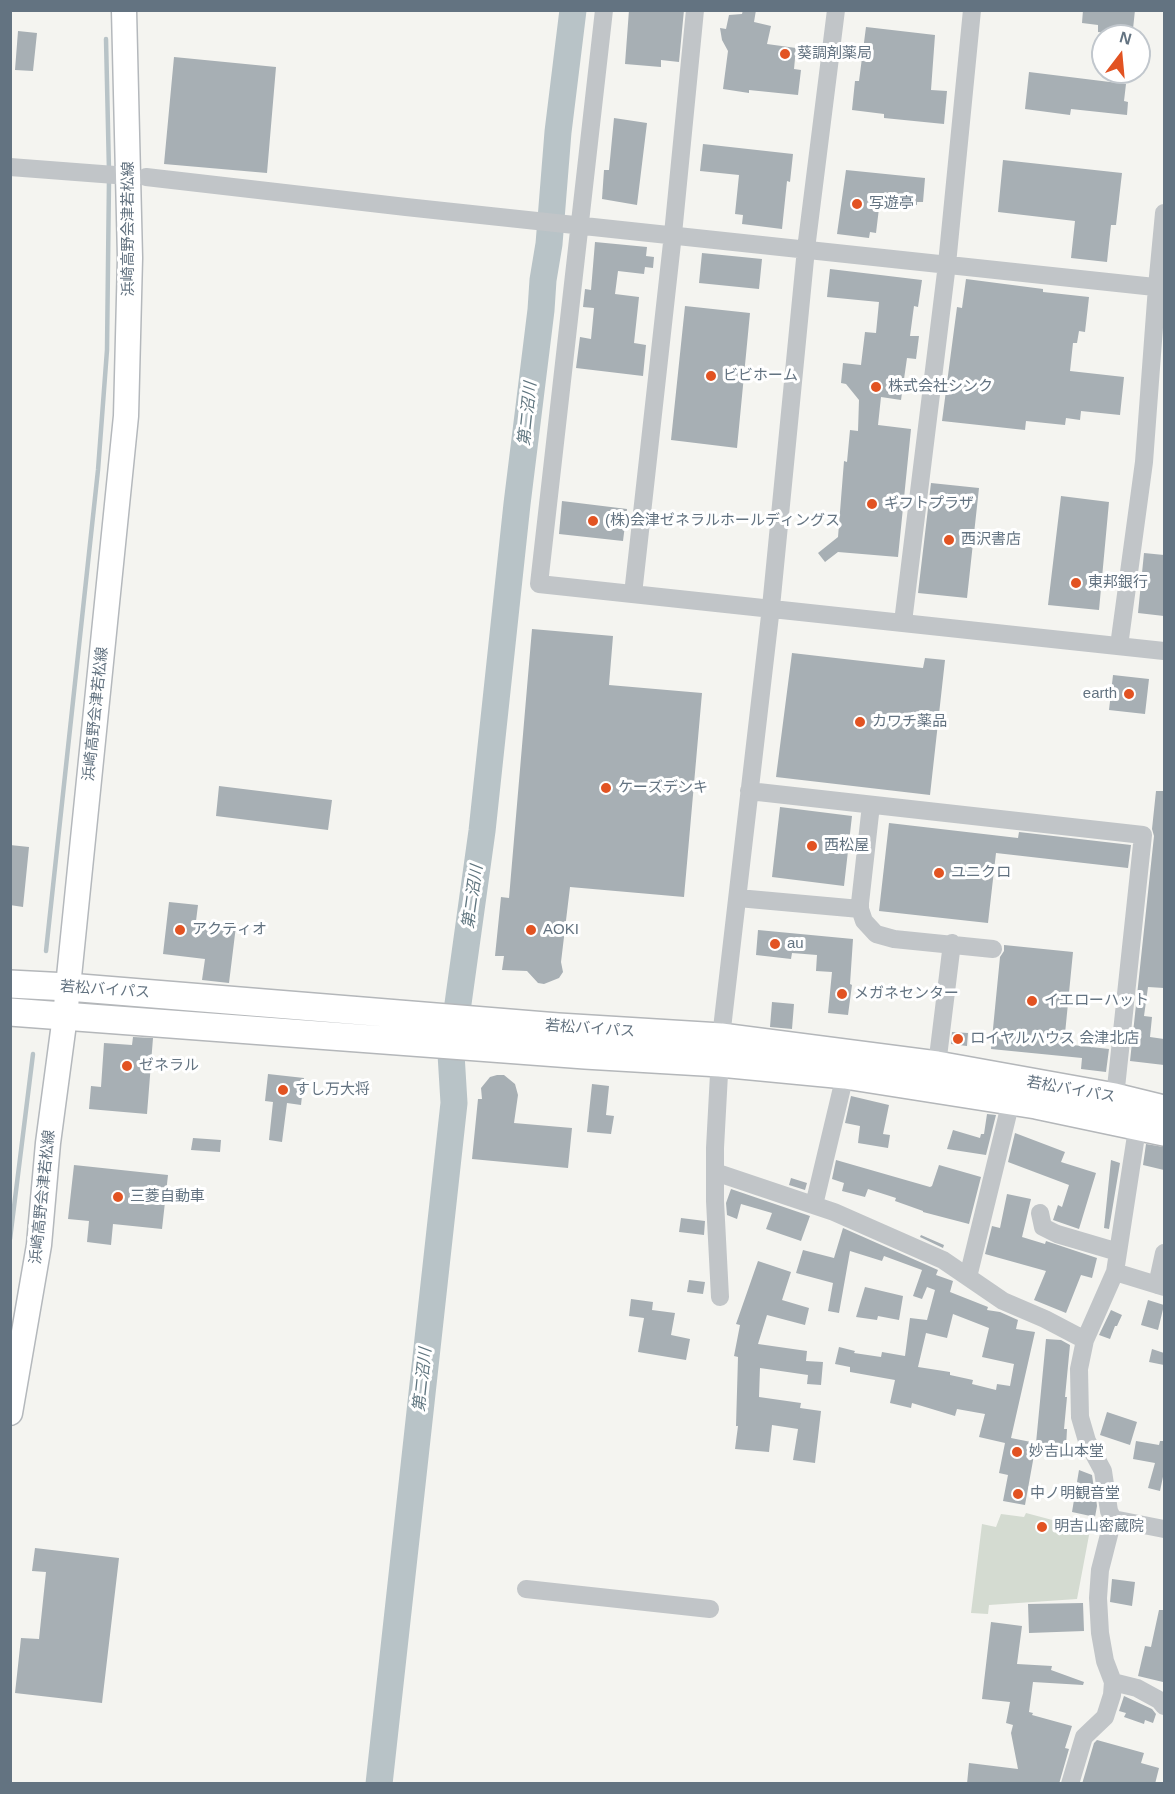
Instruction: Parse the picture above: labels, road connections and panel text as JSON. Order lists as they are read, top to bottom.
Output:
{
  "streets": {
    "highway": ["若松バイパス"],
    "main road": ["浜崎高野会津若松線"]
  },
  "crossings": [
    ["浜崎高野会津若松線", "若松バイパス"]
  ],
  "water": ["第二沼川"],
  "places": [
    "葵調剤薬局",
    "写遊亭",
    "ビビホーム",
    "株式会社シンク",
    "ギフトプラザ",
    "(株)会津ゼネラルホールディングス",
    "西沢書店",
    "東邦銀行",
    "earth",
    "カワチ薬品",
    "ケーズデンキ",
    "西松屋",
    "ユニクロ",
    "アクティオ",
    "AOKI",
    "au",
    "メガネセンター",
    "イエローハット",
    "ロイヤルハウス 会津北店",
    "ゼネラル",
    "すし万大将",
    "三菱自動車",
    "妙吉山本堂",
    "中ノ明観音堂",
    "明吉山密蔵院"
  ],
  "north": "top"
}
